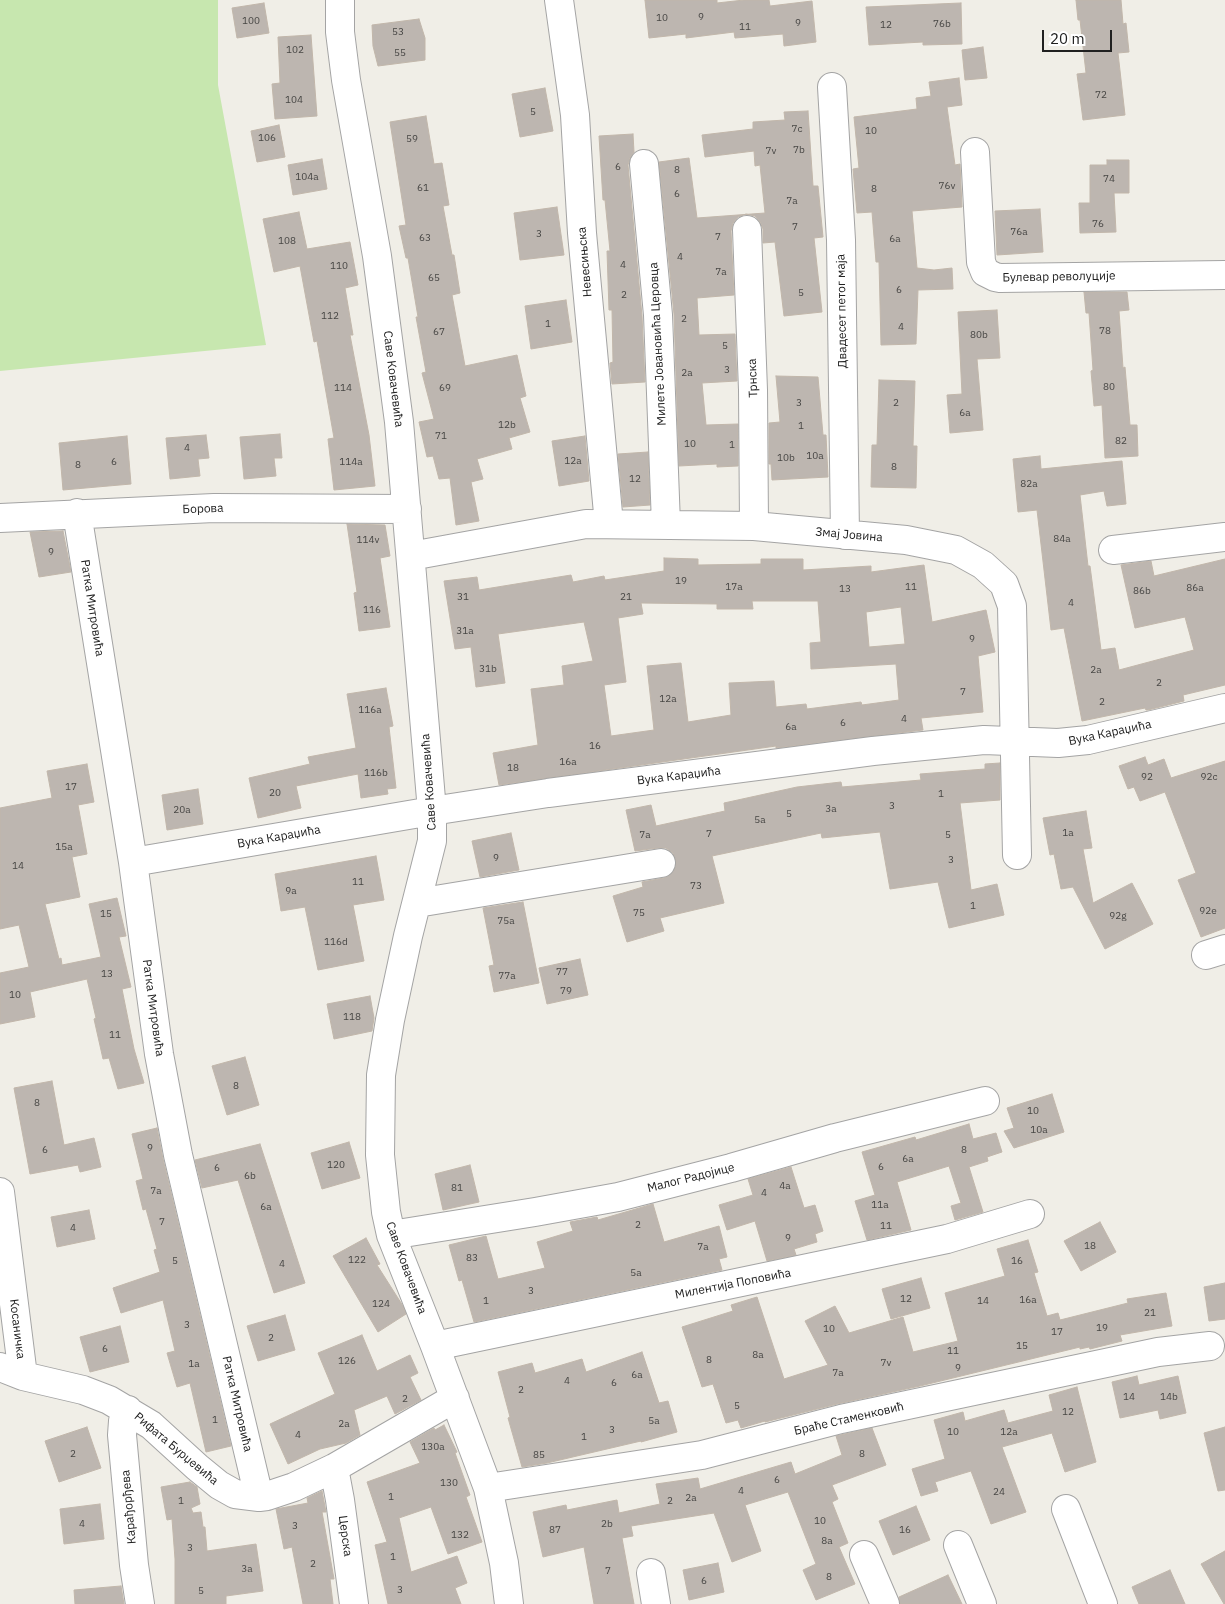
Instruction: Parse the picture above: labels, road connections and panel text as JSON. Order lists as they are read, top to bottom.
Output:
{
  "streets": {
    "street": [
      "Невесињска",
      "Булевар револуције",
      "Двадесет петог маја",
      "Милете Јовановића Церовца",
      "Трнска",
      "Саве Ковачевића",
      "Борова",
      "Змај Јовина",
      "Ратка Митровића",
      "Вука Караџића",
      "Малог Радојице",
      "Милентија Поповића",
      "Косаничка",
      "Браће Стаменковић",
      "Рифата Бурџевића",
      "Карађорђева",
      "Церска"
    ]
  },
  "crossings": [
    ["Невесињска", "Змај Јовина"],
    ["Двадесет петог маја", "Змај Јовина"],
    ["Милете Јовановића Церовца", "Змај Јовина"],
    ["Трнска", "Змај Јовина"],
    ["Саве Ковачевића", "Борова"],
    ["Саве Ковачевића", "Змај Јовина"],
    ["Саве Ковачевића", "Вука Караџића"],
    ["Саве Ковачевића", "Малог Радојице"],
    ["Саве Ковачевића", "Милентија Поповића"],
    ["Саве Ковачевића", "Браће Стаменковић"],
    ["Саве Ковачевића", "Рифата Бурџевића"],
    ["Борова", "Ратка Митровића"],
    ["Змај Јовина", "Вука Караџића"],
    ["Ратка Митровића", "Вука Караџића"],
    ["Ратка Митровића", "Рифата Бурџевића"],
    ["Косаничка", "Рифата Бурџевића"],
    ["Рифата Бурџевића", "Карађорђева"],
    ["Рифата Бурџевића", "Церска"]
  ],
  "house_numbers": [
    "9",
    "10",
    "100",
    "9",
    "76b",
    "12",
    "11",
    "53",
    "102",
    "55",
    "72",
    "104",
    "5",
    "7c",
    "10",
    "106",
    "59",
    "7b",
    "7v",
    "6",
    "8",
    "104a",
    "74",
    "76v",
    "61",
    "8",
    "6",
    "7a",
    "76",
    "7",
    "76a",
    "3",
    "7",
    "63",
    "6a",
    "108",
    "4",
    "4",
    "110",
    "7a",
    "65",
    "6",
    "5",
    "2",
    "112",
    "2",
    "1",
    "4",
    "78",
    "67",
    "80b",
    "5",
    "3",
    "2a",
    "80",
    "114",
    "69",
    "3",
    "2",
    "6a",
    "12b",
    "1",
    "71",
    "82",
    "10",
    "1",
    "4",
    "10a",
    "10b",
    "12a",
    "6",
    "114a",
    "8",
    "8",
    "12",
    "82a",
    "84a",
    "114v",
    "9",
    "19",
    "17a",
    "11",
    "86a",
    "13",
    "86b",
    "31",
    "21",
    "4",
    "116",
    "31a",
    "9",
    "31b",
    "2a",
    "2",
    "7",
    "12a",
    "2",
    "116a",
    "4",
    "6",
    "6a",
    "16",
    "16a",
    "18",
    "116b",
    "92",
    "92c",
    "17",
    "20",
    "1",
    "3",
    "3a",
    "20a",
    "5",
    "5a",
    "1a",
    "7",
    "7a",
    "5",
    "15a",
    "9",
    "3",
    "14",
    "11",
    "73",
    "9a",
    "1",
    "92e",
    "75",
    "15",
    "92g",
    "75a",
    "116d",
    "77",
    "13",
    "77a",
    "79",
    "10",
    "118",
    "11",
    "8",
    "8",
    "10",
    "10a",
    "9",
    "6",
    "8",
    "6a",
    "120",
    "6",
    "6",
    "6b",
    "4a",
    "81",
    "7a",
    "4",
    "11a",
    "6a",
    "7",
    "2",
    "11",
    "4",
    "9",
    "18",
    "7a",
    "83",
    "122",
    "5",
    "16",
    "4",
    "5a",
    "3",
    "12",
    "16a",
    "1",
    "14",
    "124",
    "21",
    "3",
    "19",
    "10",
    "17",
    "2",
    "15",
    "6",
    "11",
    "8a",
    "8",
    "126",
    "7v",
    "1a",
    "9",
    "7a",
    "6a",
    "4",
    "6",
    "2",
    "14",
    "14b",
    "2",
    "5",
    "12",
    "1",
    "5a",
    "2a",
    "3",
    "10",
    "12a",
    "4",
    "1",
    "130a",
    "2",
    "8",
    "85",
    "6",
    "130",
    "4",
    "24",
    "1",
    "2a",
    "1",
    "2",
    "10",
    "4",
    "2b",
    "3",
    "87",
    "16",
    "132",
    "8a",
    "3",
    "1",
    "2",
    "3a",
    "7",
    "8",
    "6",
    "3",
    "5"
  ],
  "scale_bar": "20 m"
}
